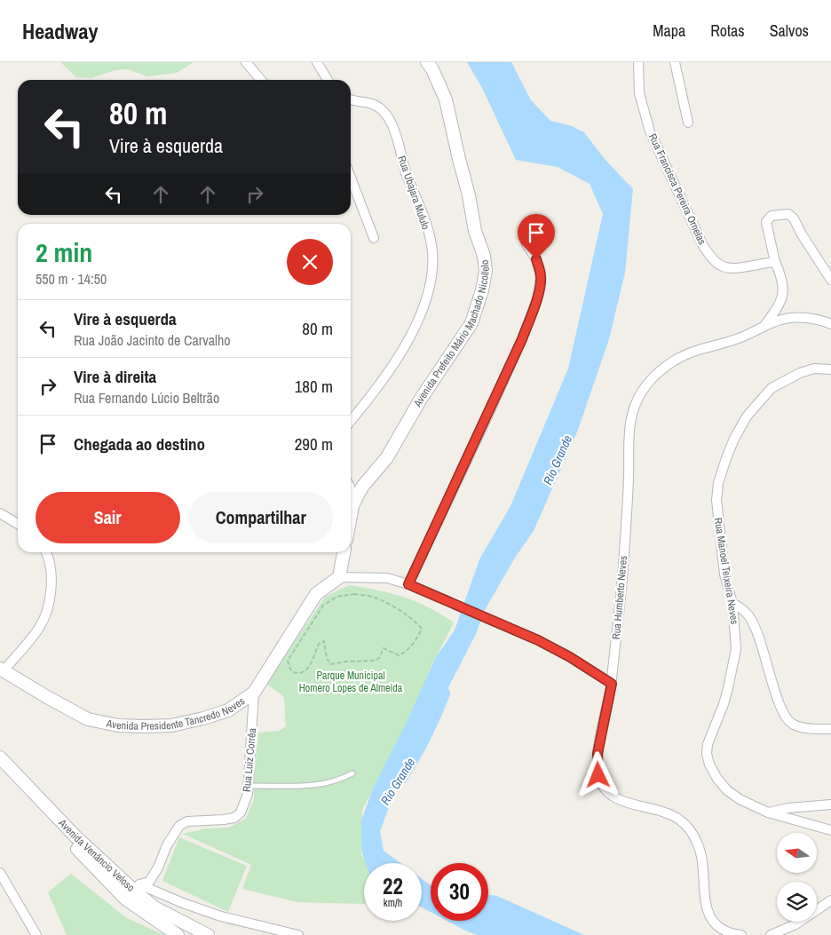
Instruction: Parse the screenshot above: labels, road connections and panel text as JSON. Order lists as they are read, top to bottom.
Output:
{
  "streets": {
    "street": [
      "Rua Francisca Pereira Ornelas",
      "Rua Ubajara Mululo",
      "Avenida Prefeito Mário Machado Nicollelo",
      "Rua Manoel Teixeira Neves",
      "Rua Humberto Neves",
      "Avenida Presidente Tancredo Neves",
      "Rua Luiz Corrêa",
      "Avenida Venâncio Veloso"
    ]
  },
  "crossings": [
    ["Avenida Presidente Tancredo Neves", "Rua Luiz Corrêa"],
    ["Rua Luiz Corrêa", "Avenida Venâncio Veloso"]
  ],
  "water": ["Rio Grande"],
  "parks": ["Parque Municipal Homero Lopes de Almeida"],
  "north": "left",
  "page": {
    "header": "Headway",
    "nav": ["Mapa", "Rotas", "Salvos"],
    "turn": ["80 m", "Vire à esquerda"],
    "heading": ["2 min", "550 m · 14:50"],
    "list": [
      {
        "name": "Vire à esquerda",
        "note": "Rua João Jacinto de Carvalho",
        "value": "80 m"
      },
      {
        "name": "Vire à direita",
        "note": "Rua Fernando Lúcio Beltrão",
        "value": "180 m"
      },
      {
        "name": "Chegada ao destino",
        "value": "290 m"
      }
    ],
    "buttons": ["Sair", "Compartilhar"],
    "speed": "22 km/h",
    "limit": "30"
  }
}
